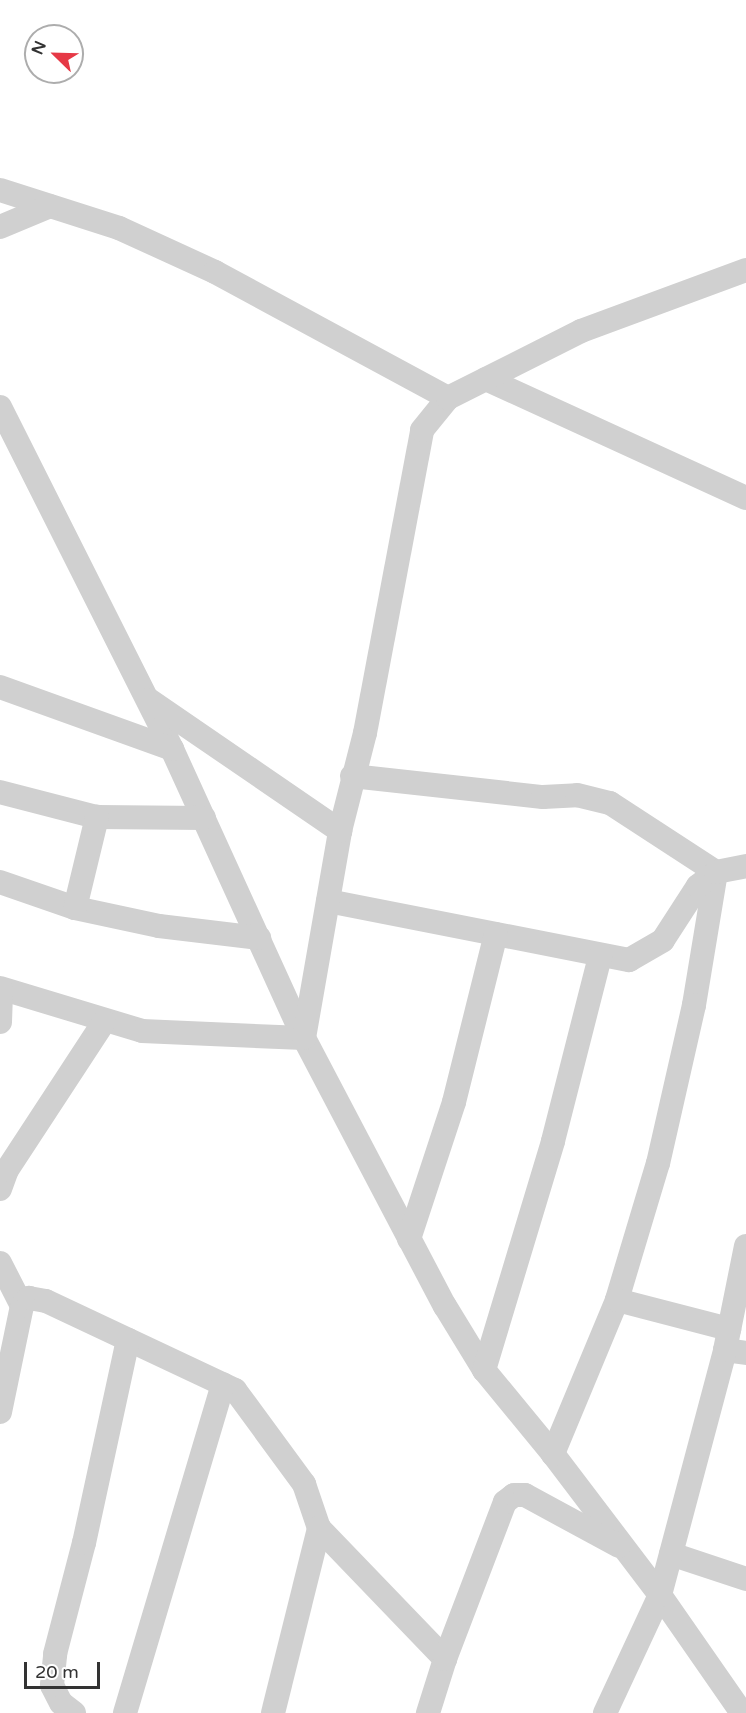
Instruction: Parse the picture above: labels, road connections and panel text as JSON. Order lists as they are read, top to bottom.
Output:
{
  "scale_bar": "20 m",
  "north": "top left"
}
